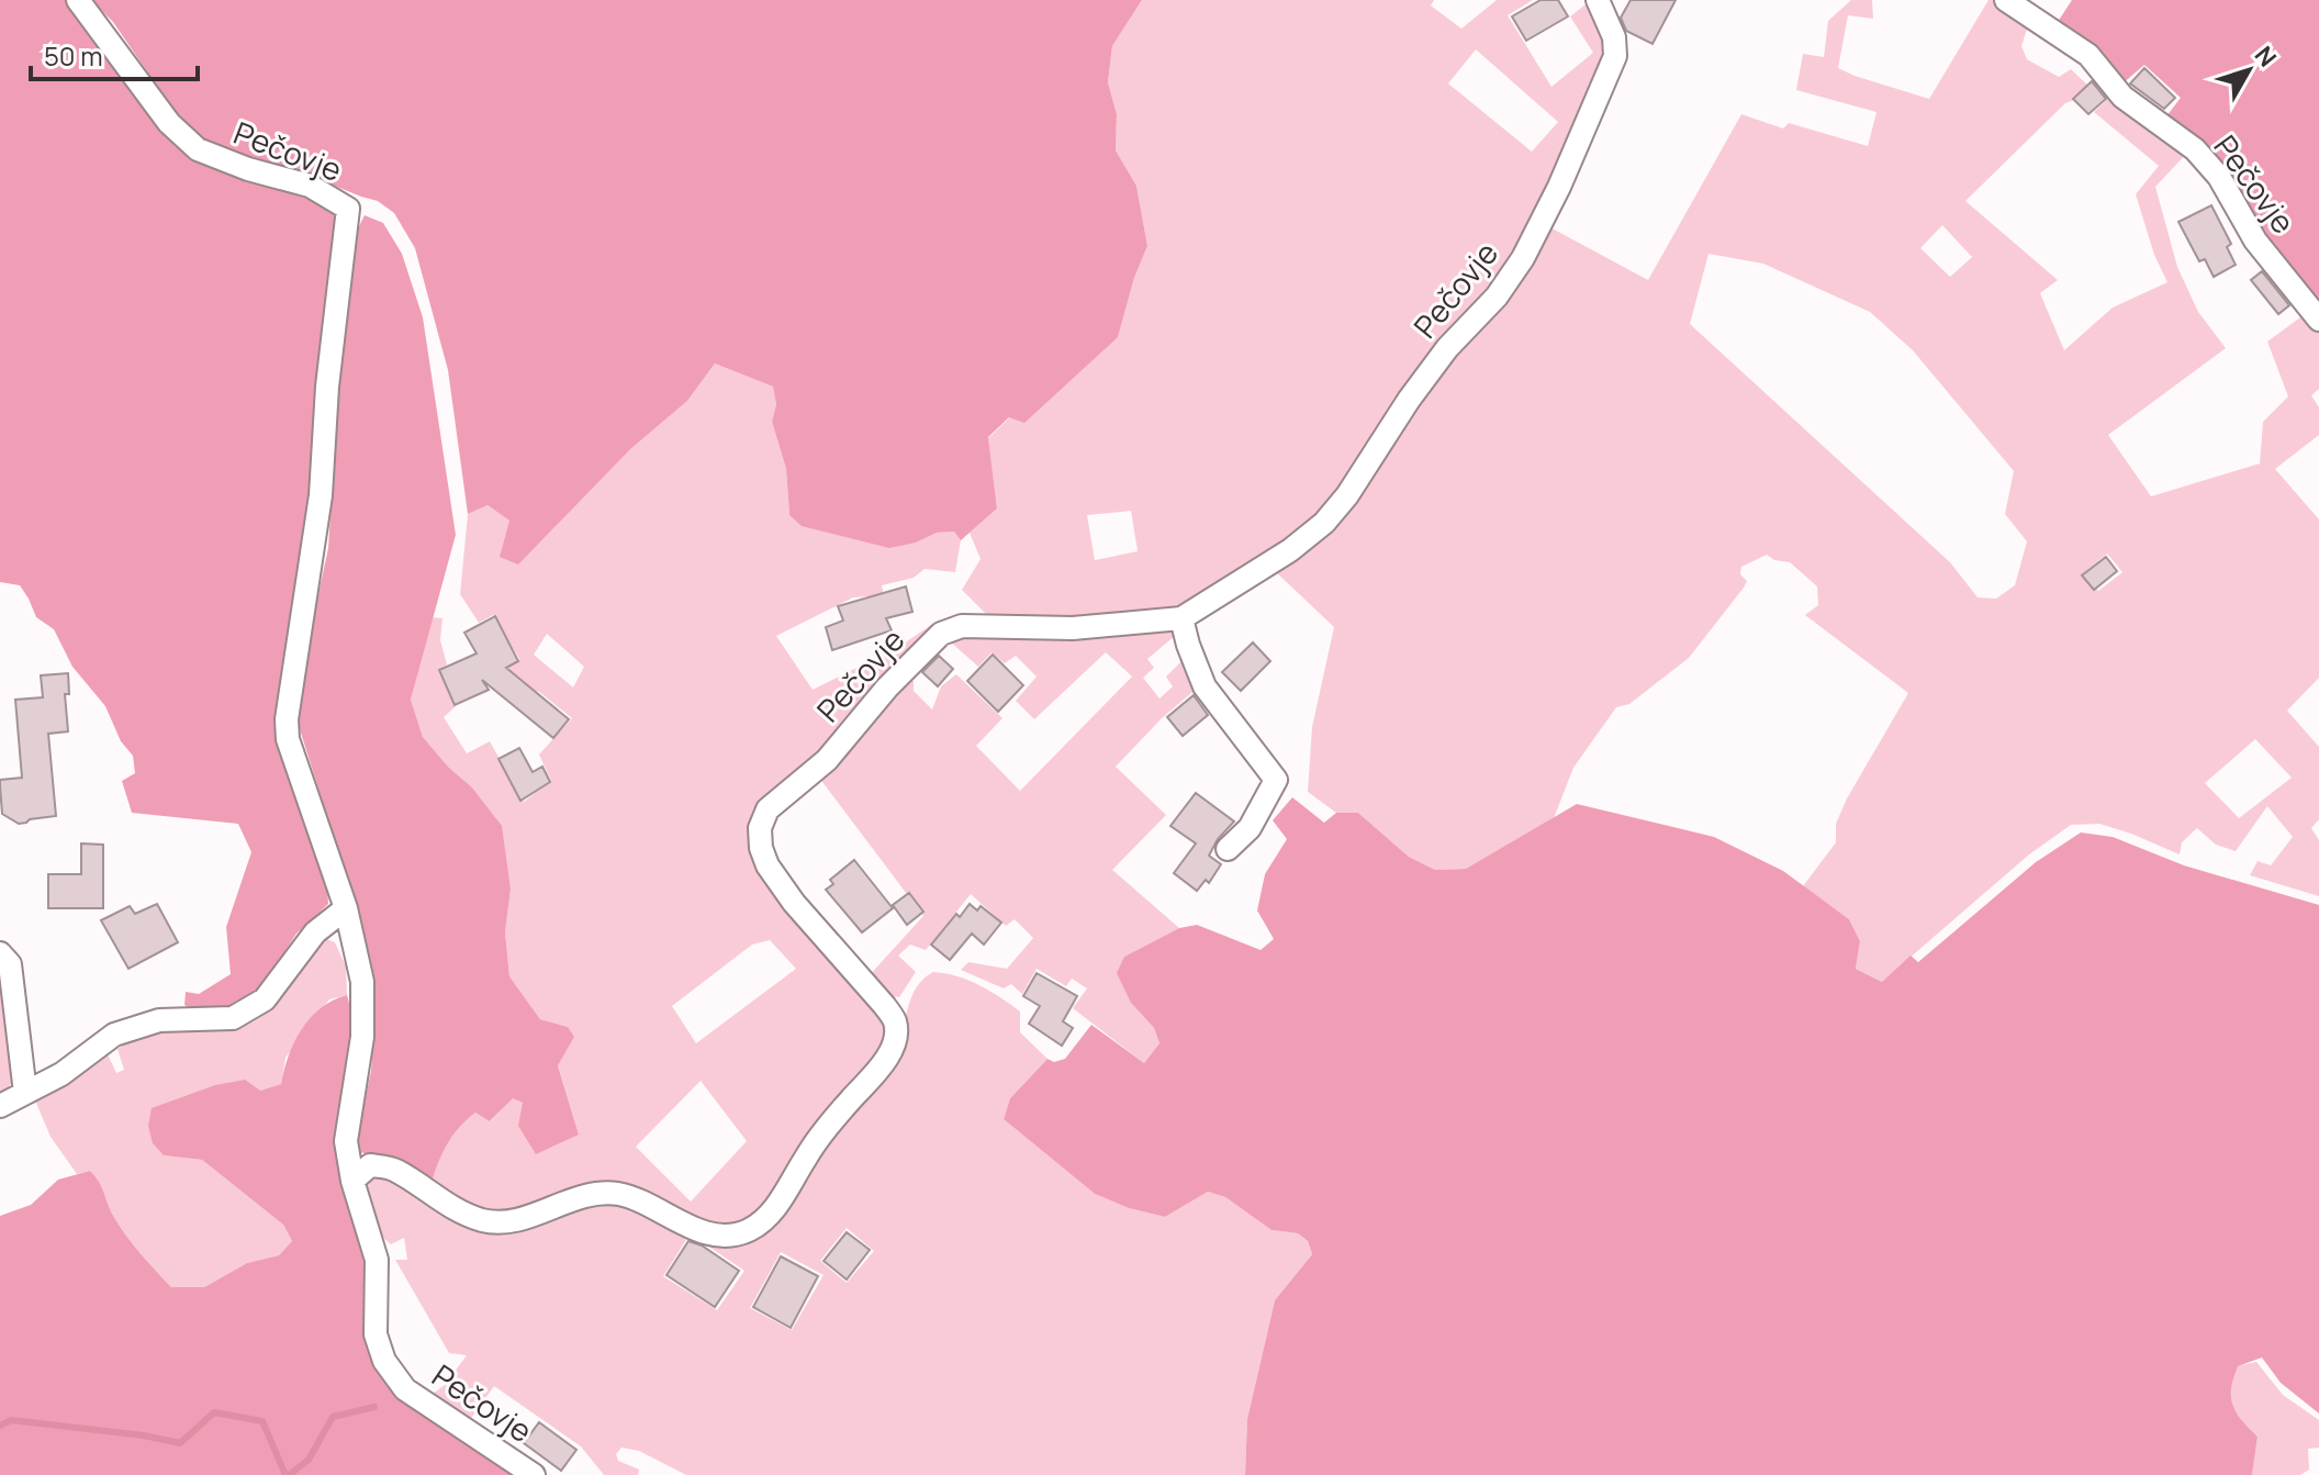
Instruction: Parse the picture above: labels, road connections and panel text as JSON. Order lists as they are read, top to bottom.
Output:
{
  "streets": {
    "street": ["Pečovje"]
  },
  "scale_bar": "50 m",
  "north": "top right"
}
